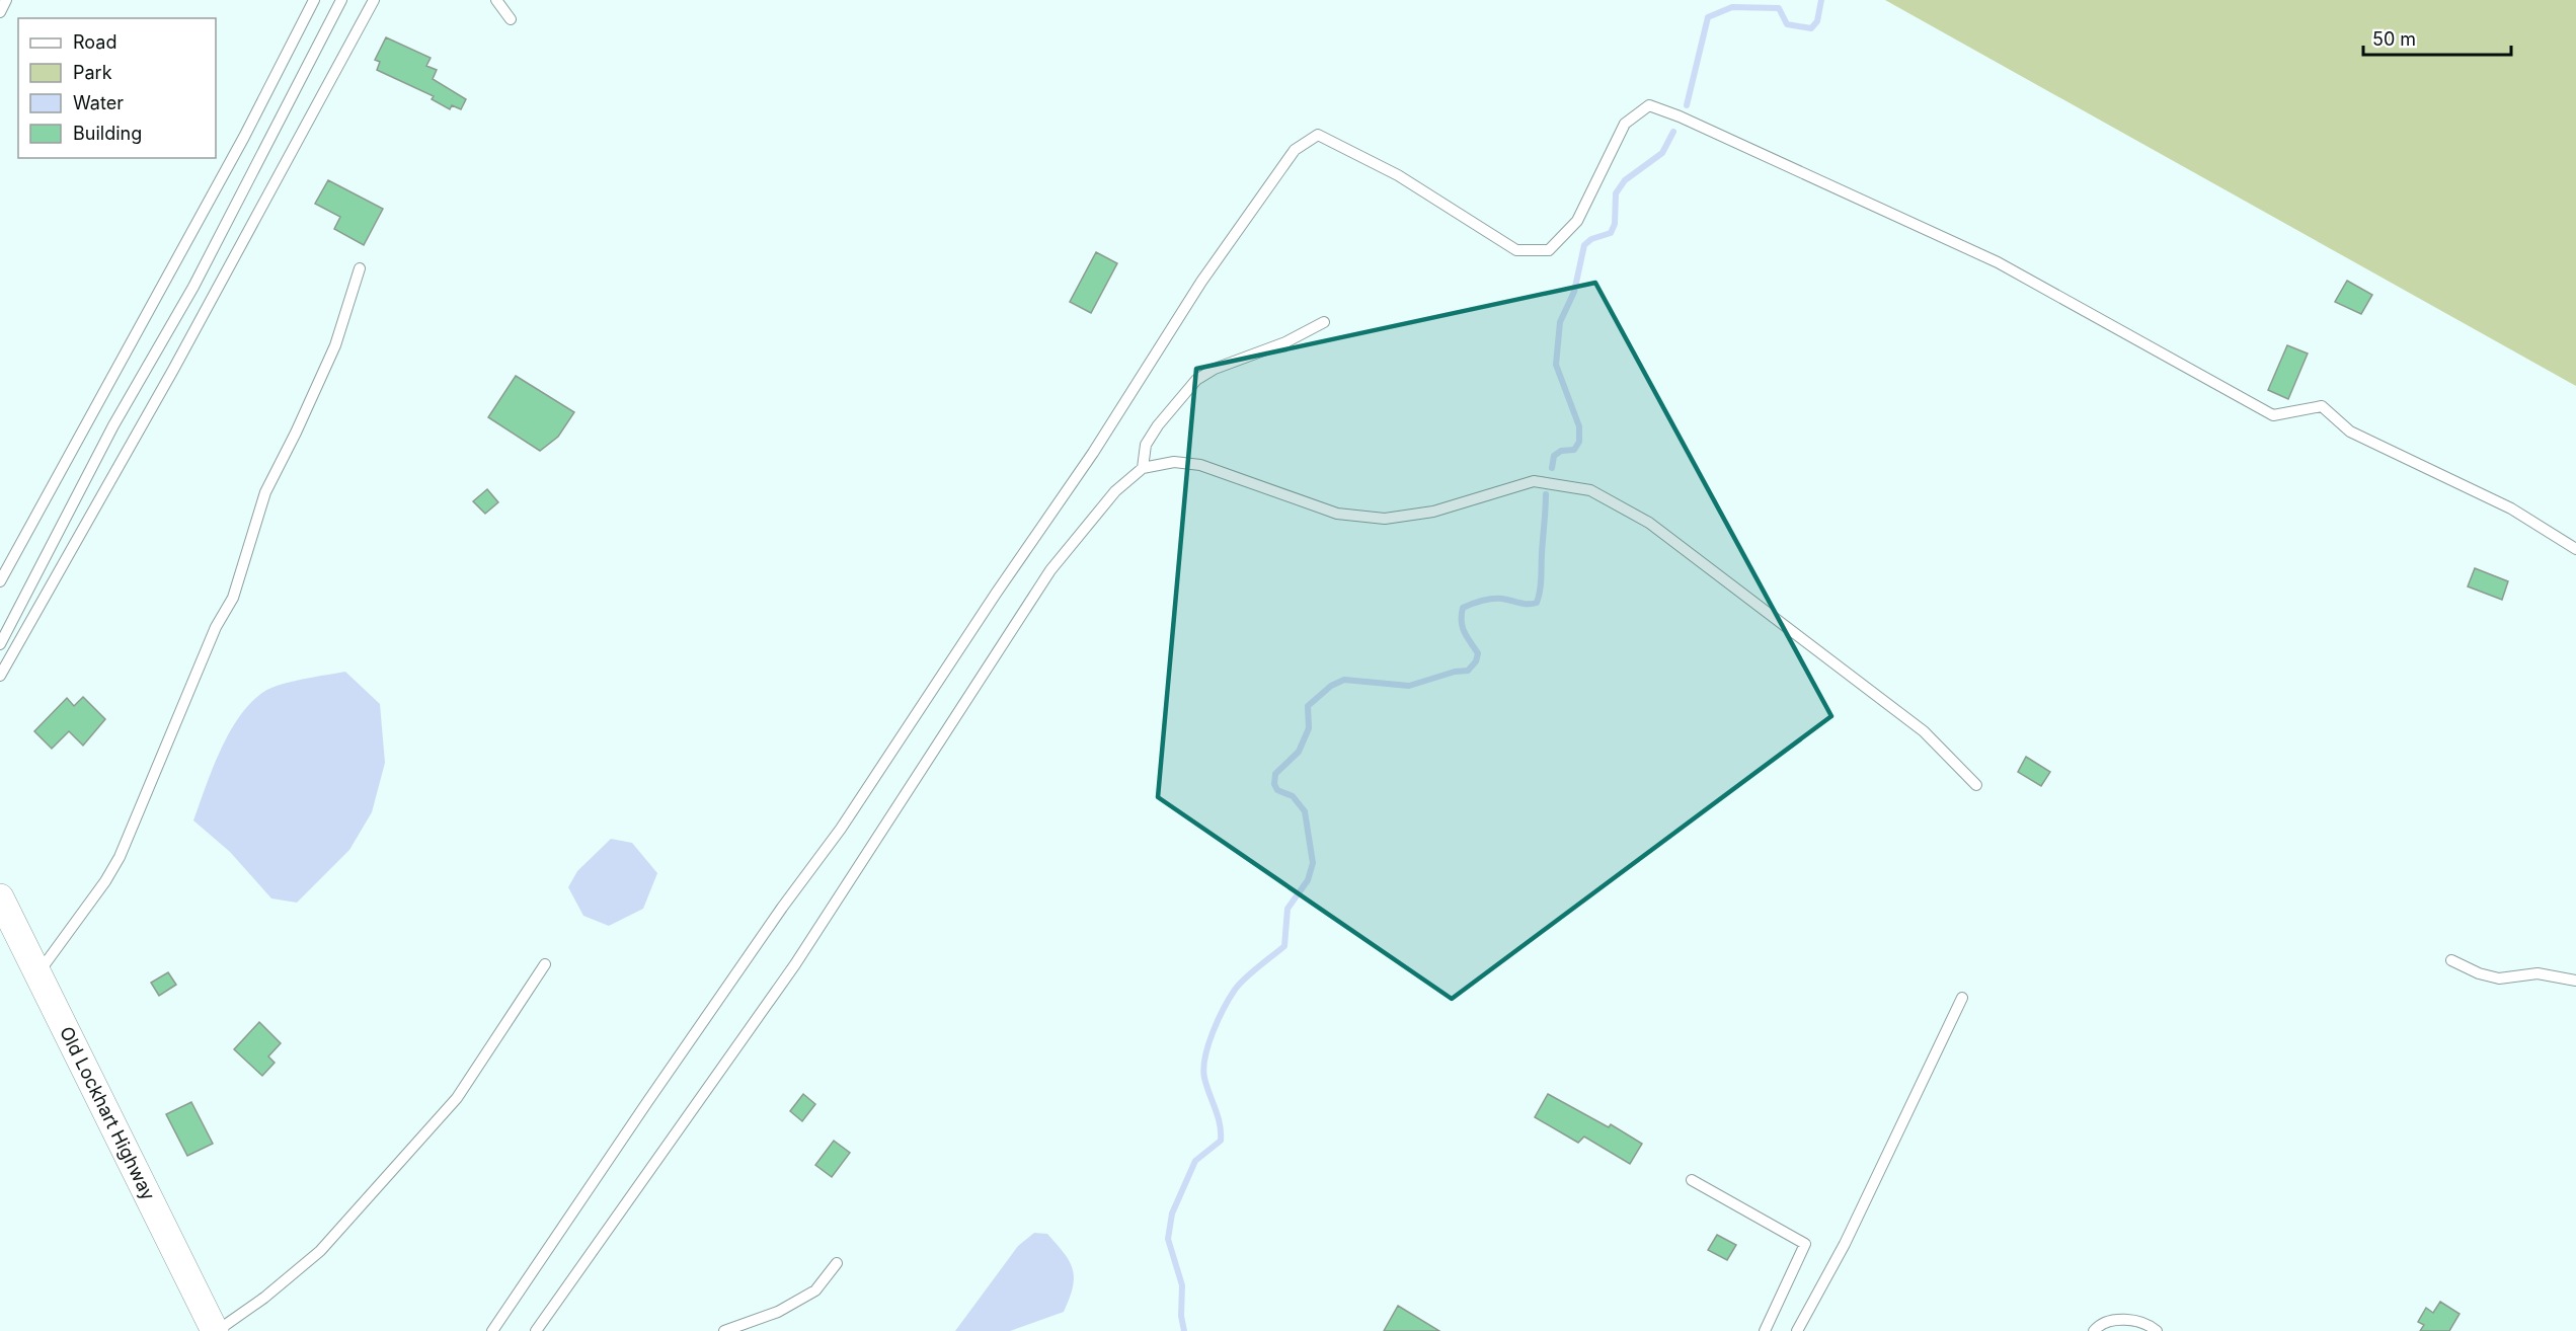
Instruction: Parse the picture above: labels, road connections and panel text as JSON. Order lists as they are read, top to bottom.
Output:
{
  "streets": {
    "street": ["Old Lockhart Highway"]
  },
  "legend": [
    "Road",
    "Park",
    "Water",
    "Building"
  ],
  "scale_bar": "50 m"
}
